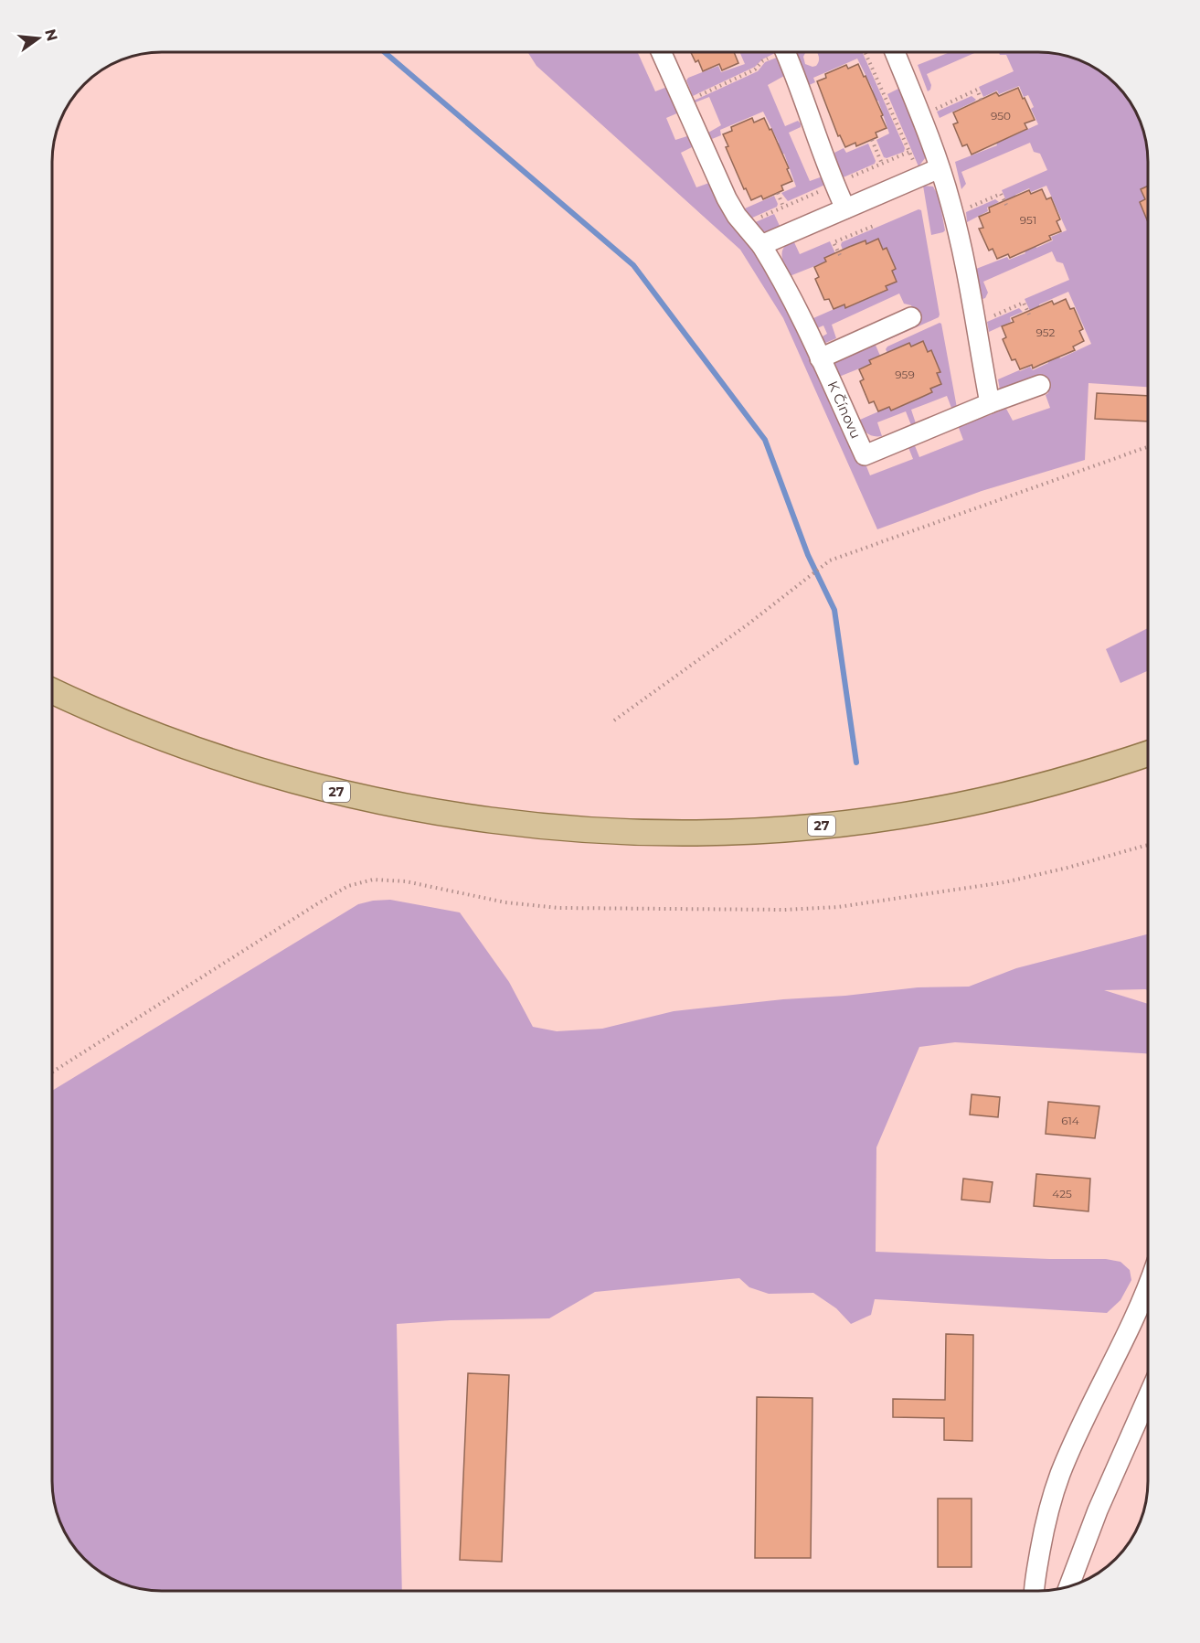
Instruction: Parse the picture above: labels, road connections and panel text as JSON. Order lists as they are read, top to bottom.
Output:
{
  "streets": {
    "main road": ["27"],
    "street": ["K Čínovu"]
  },
  "house_numbers": [
    "950",
    "951",
    "952",
    "959",
    "614",
    "425"
  ],
  "north": "right"
}
